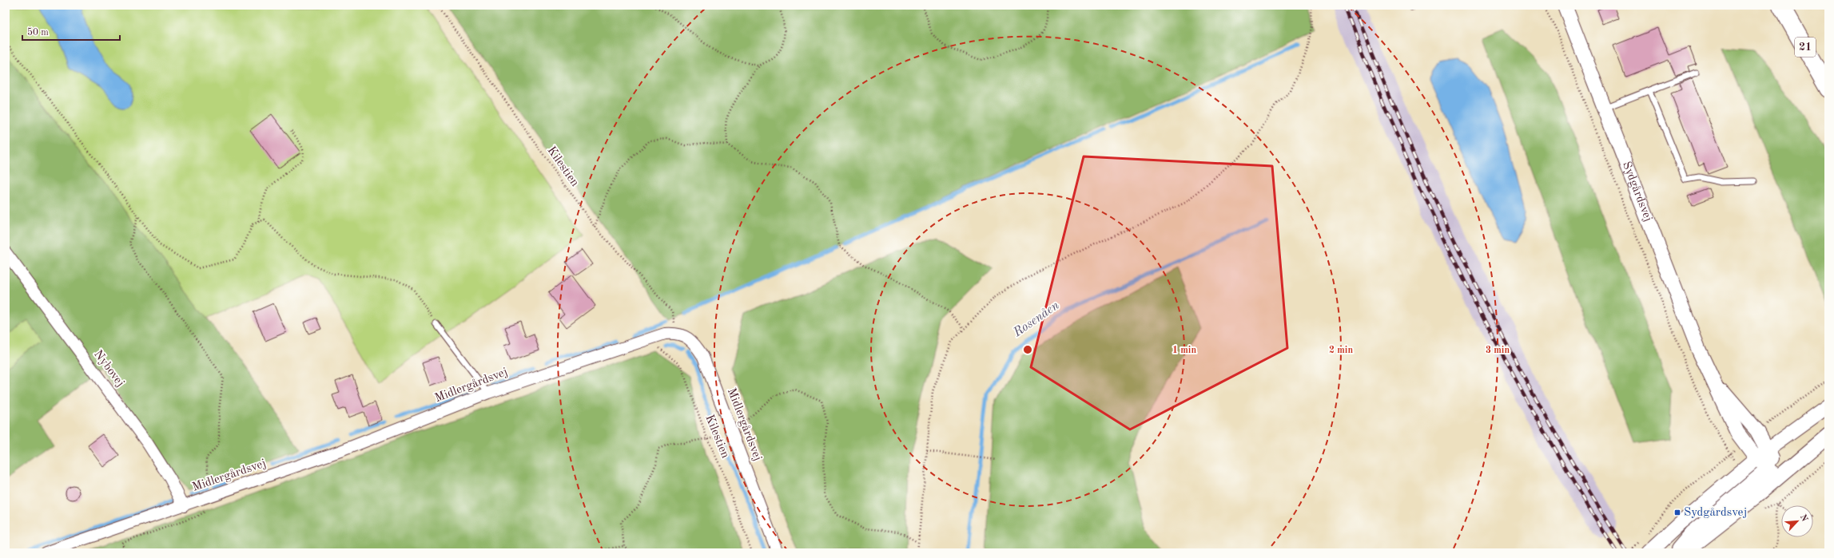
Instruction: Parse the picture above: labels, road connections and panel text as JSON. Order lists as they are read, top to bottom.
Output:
{
  "streets": {
    "highway": ["21"],
    "street": ["Sydgårdsvej", "Nybovej", "Midlergårdsvej"],
    "path": ["Kilestien"]
  },
  "crossings": [
    ["Kilestien", "Midlergårdsvej"],
    ["Nybovej", "Midlergårdsvej"]
  ],
  "water": ["Rosenåen"],
  "places": {
    "transit": ["Sydgårdsvej"]
  },
  "scale_bar": "50 m",
  "north": "top right",
  "rings": ["1 min", "2 min", "3 min"]
}
